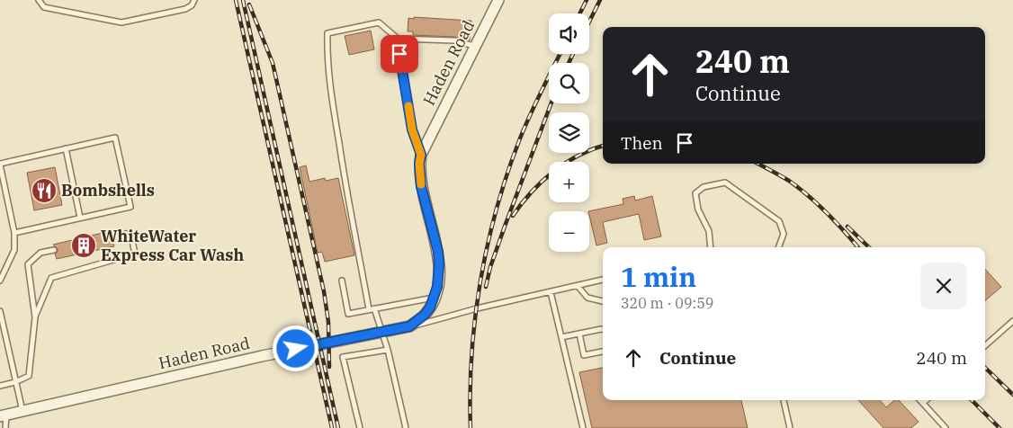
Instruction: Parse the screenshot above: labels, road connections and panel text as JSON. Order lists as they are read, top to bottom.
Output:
{
  "streets": {
    "street": ["Haden Road"]
  },
  "places": {
    "restaurant": ["Bombshells"],
    "building": ["WhiteWater Express Car Wash"]
  },
  "page": {
    "map_buttons": ["+", "−"],
    "turn": ["240 m", "Continue"],
    "then": "Then",
    "heading": ["1 min", "320 m · 09:59"],
    "list": [
      {
        "name": "Continue",
        "value": "240 m"
      }
    ]
  }
}
